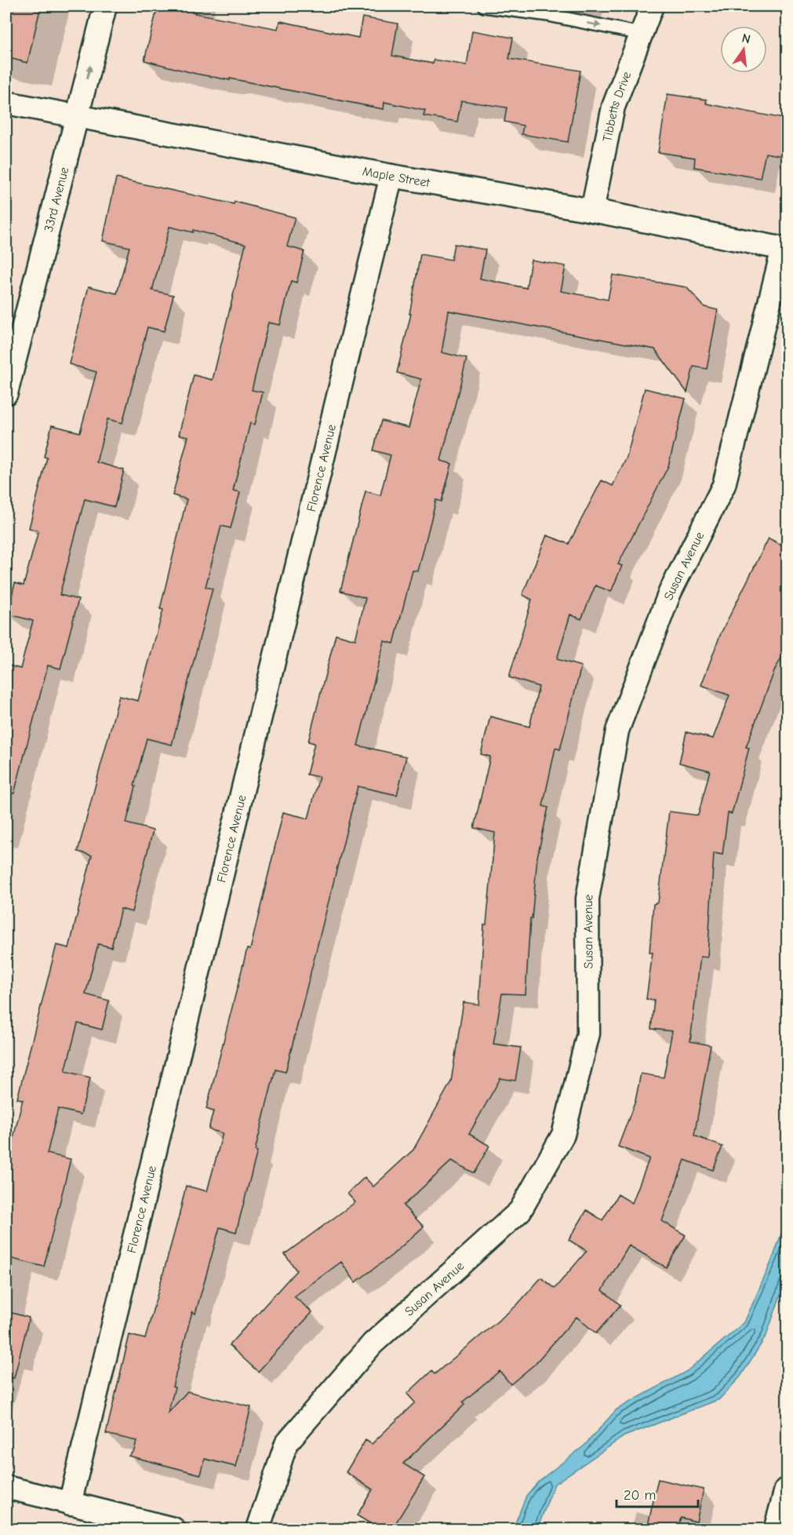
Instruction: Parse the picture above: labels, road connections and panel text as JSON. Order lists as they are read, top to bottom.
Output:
{
  "streets": {
    "street": [
      "Tibbetts Drive",
      "Maple Street",
      "33rd Avenue",
      "Florence Avenue",
      "Susan Avenue"
    ]
  },
  "crossings": [
    ["Tibbetts Drive", "Maple Street"],
    ["Maple Street", "33rd Avenue"],
    ["Maple Street", "Florence Avenue"],
    ["Maple Street", "Susan Avenue"]
  ],
  "scale_bar": "20 m",
  "north": "top"
}
